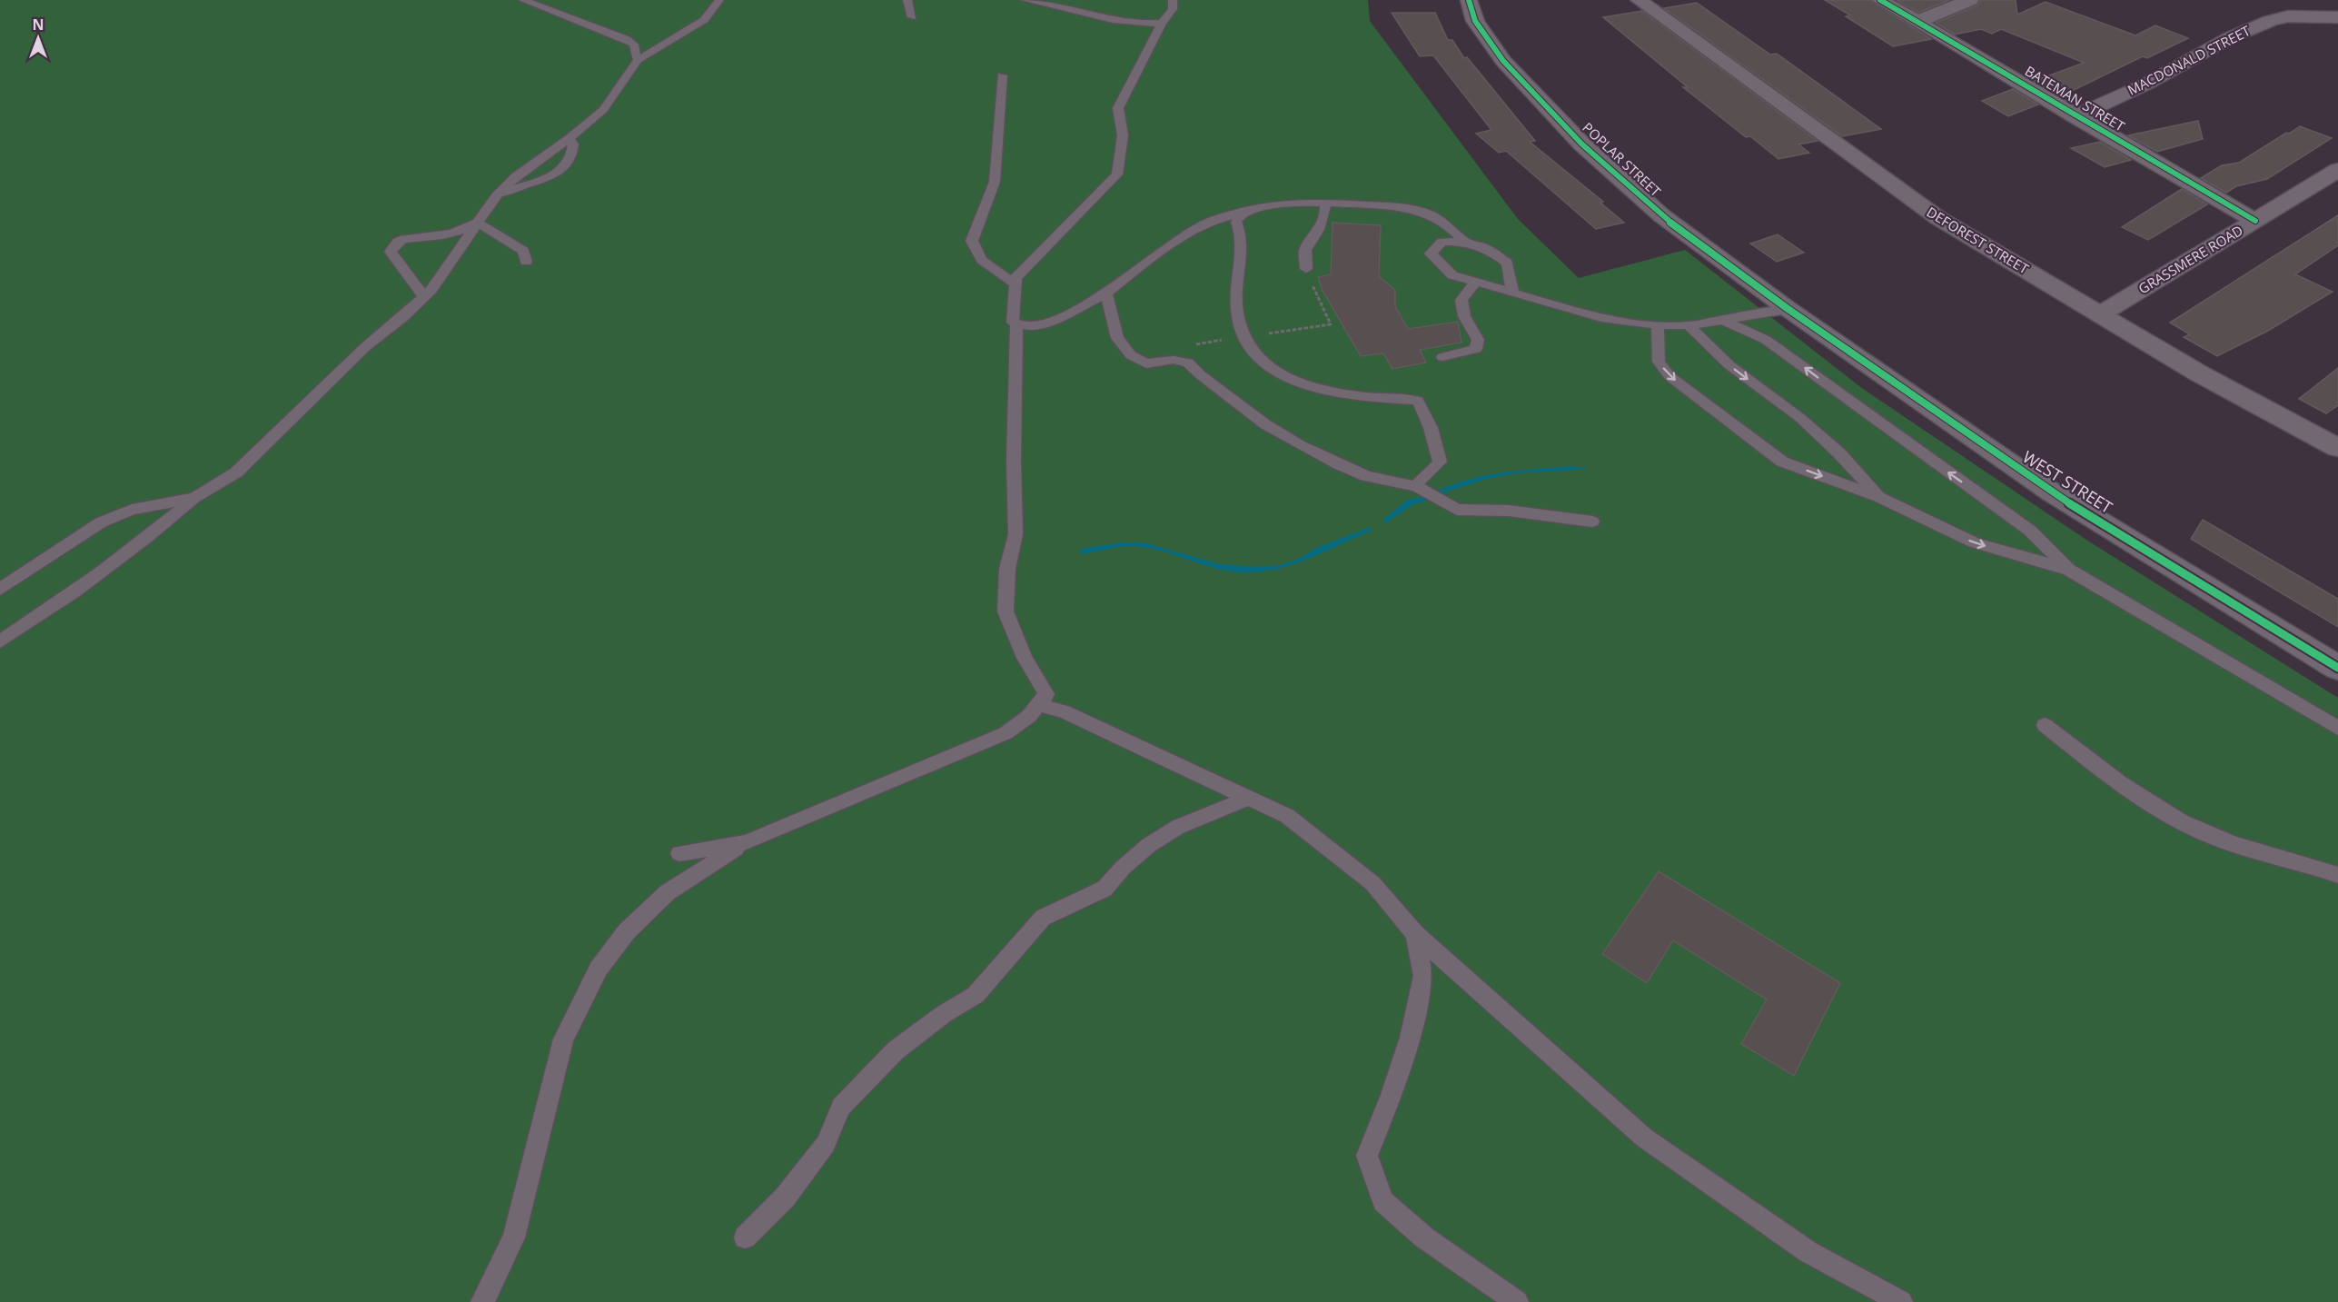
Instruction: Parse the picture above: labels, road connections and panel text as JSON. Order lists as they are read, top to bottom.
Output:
{
  "streets": {
    "street": [
      "MACDONALD STREET",
      "BATEMAN STREET",
      "POPLAR STREET",
      "DEFOREST STREET",
      "GRASSMERE ROAD",
      "WEST STREET"
    ]
  },
  "crossings": [
    ["MACDONALD STREET", "BATEMAN STREET"],
    ["BATEMAN STREET", "GRASSMERE ROAD"],
    ["POPLAR STREET", "WEST STREET"],
    ["DEFOREST STREET", "GRASSMERE ROAD"]
  ],
  "north": "top"
}
